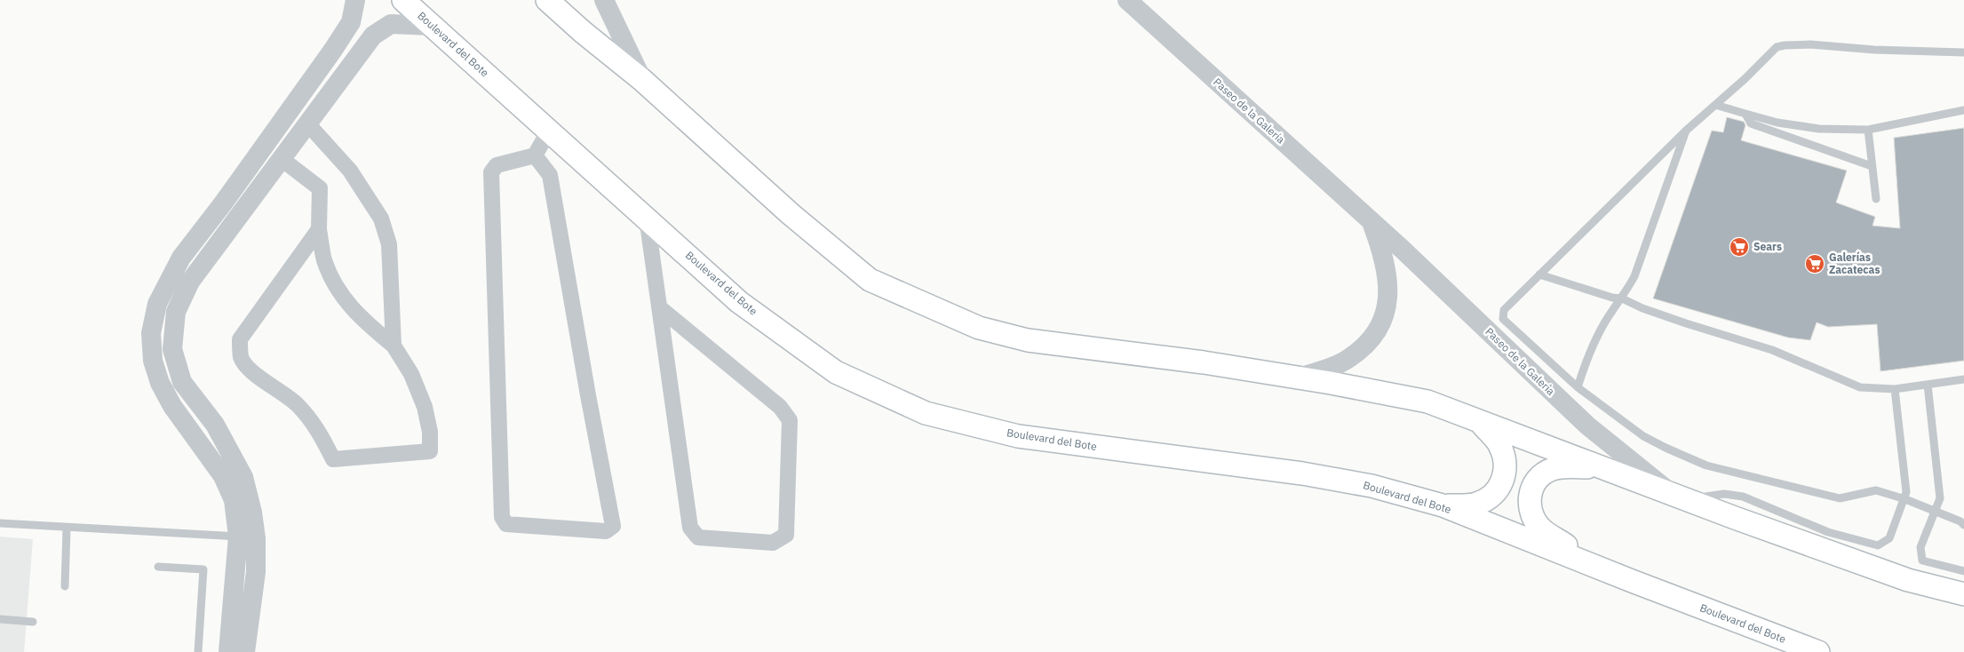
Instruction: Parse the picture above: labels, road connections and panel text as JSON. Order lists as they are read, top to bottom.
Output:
{
  "streets": {
    "main road": ["Boulevard del Bote"],
    "street": ["Paseo de la Galería", "Paseo de la Galeria"]
  },
  "crossings": [
    ["Paseo de la Galería", "Paseo de la Galeria"]
  ],
  "places": {
    "supermarket": ["Sears", "Galerías Zacatecas"]
  }
}
